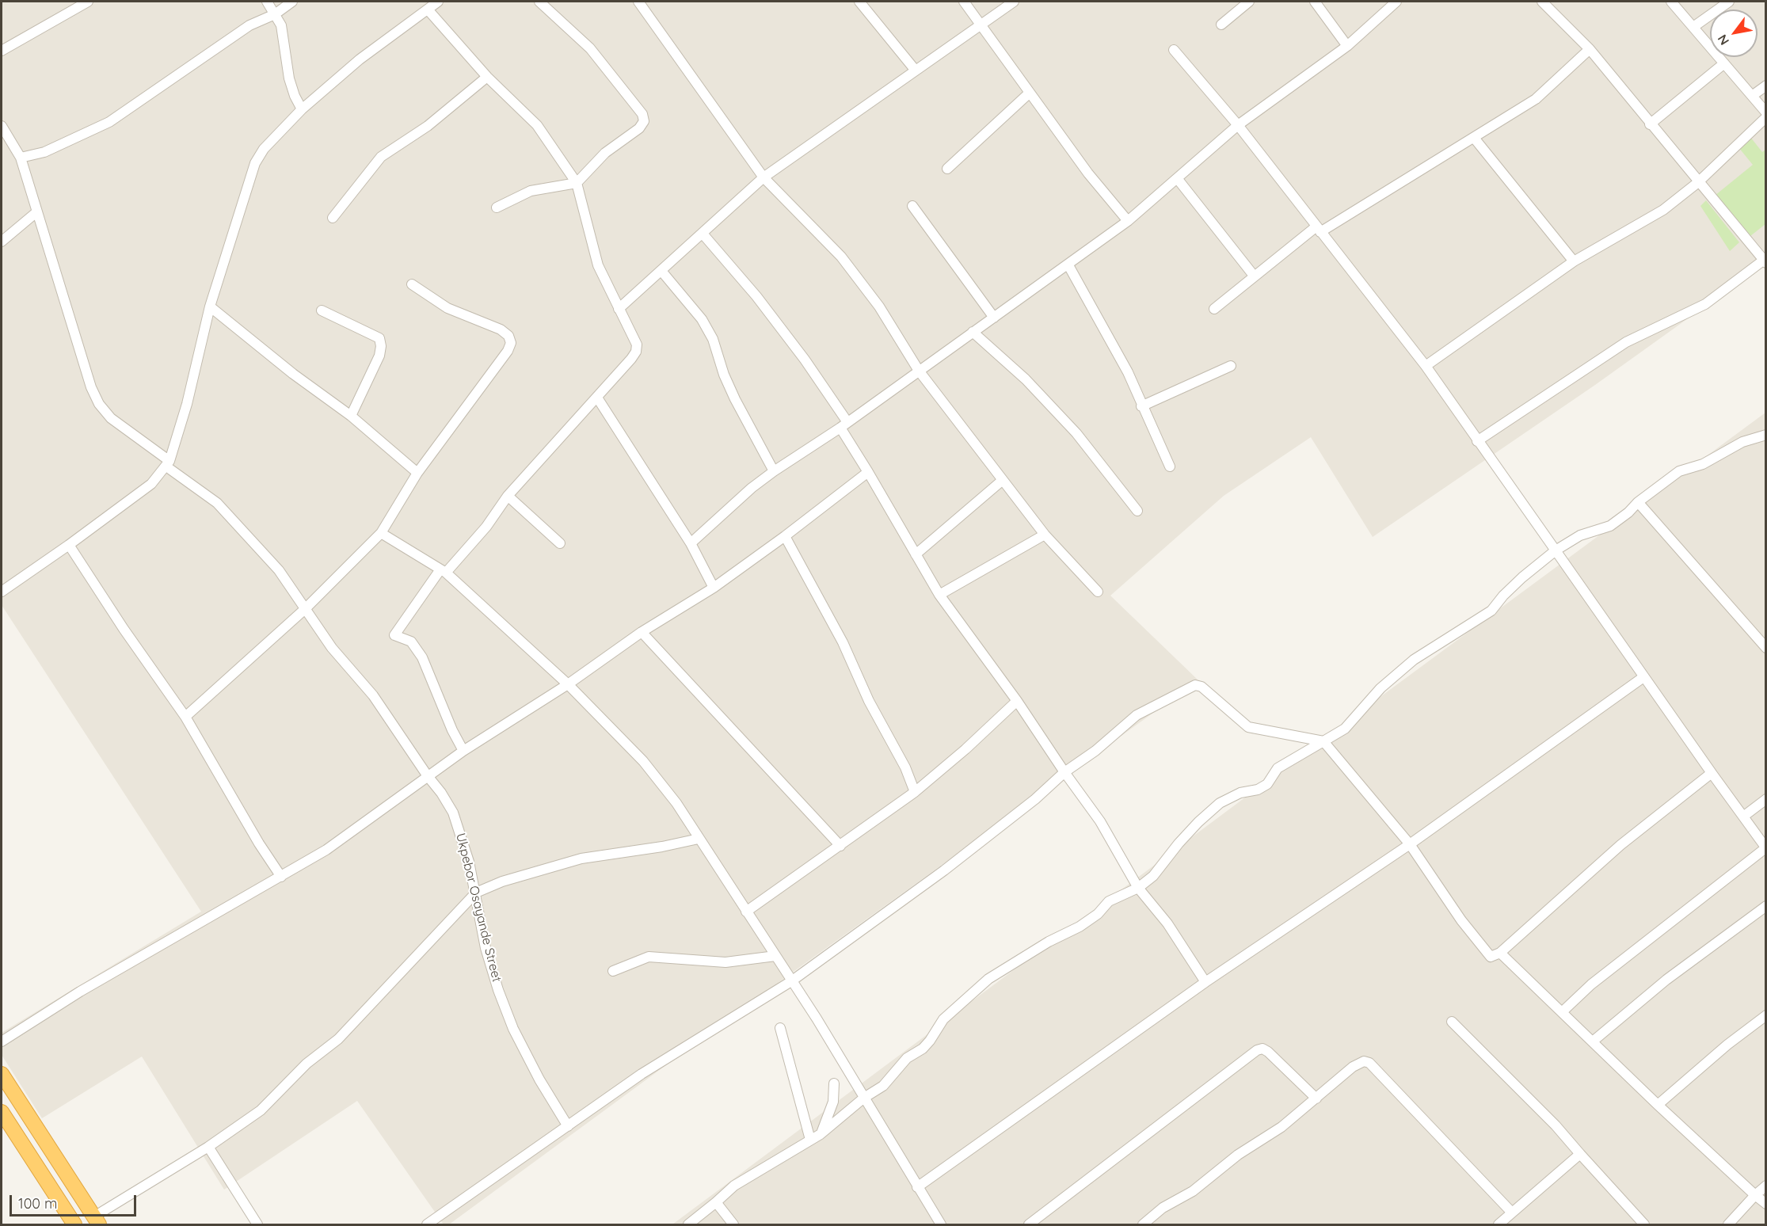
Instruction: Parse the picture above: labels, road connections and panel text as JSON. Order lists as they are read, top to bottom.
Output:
{
  "streets": {
    "street": ["Ukpebor Osayande Street"]
  },
  "scale_bar": "100 m",
  "north": "bottom left"
}
